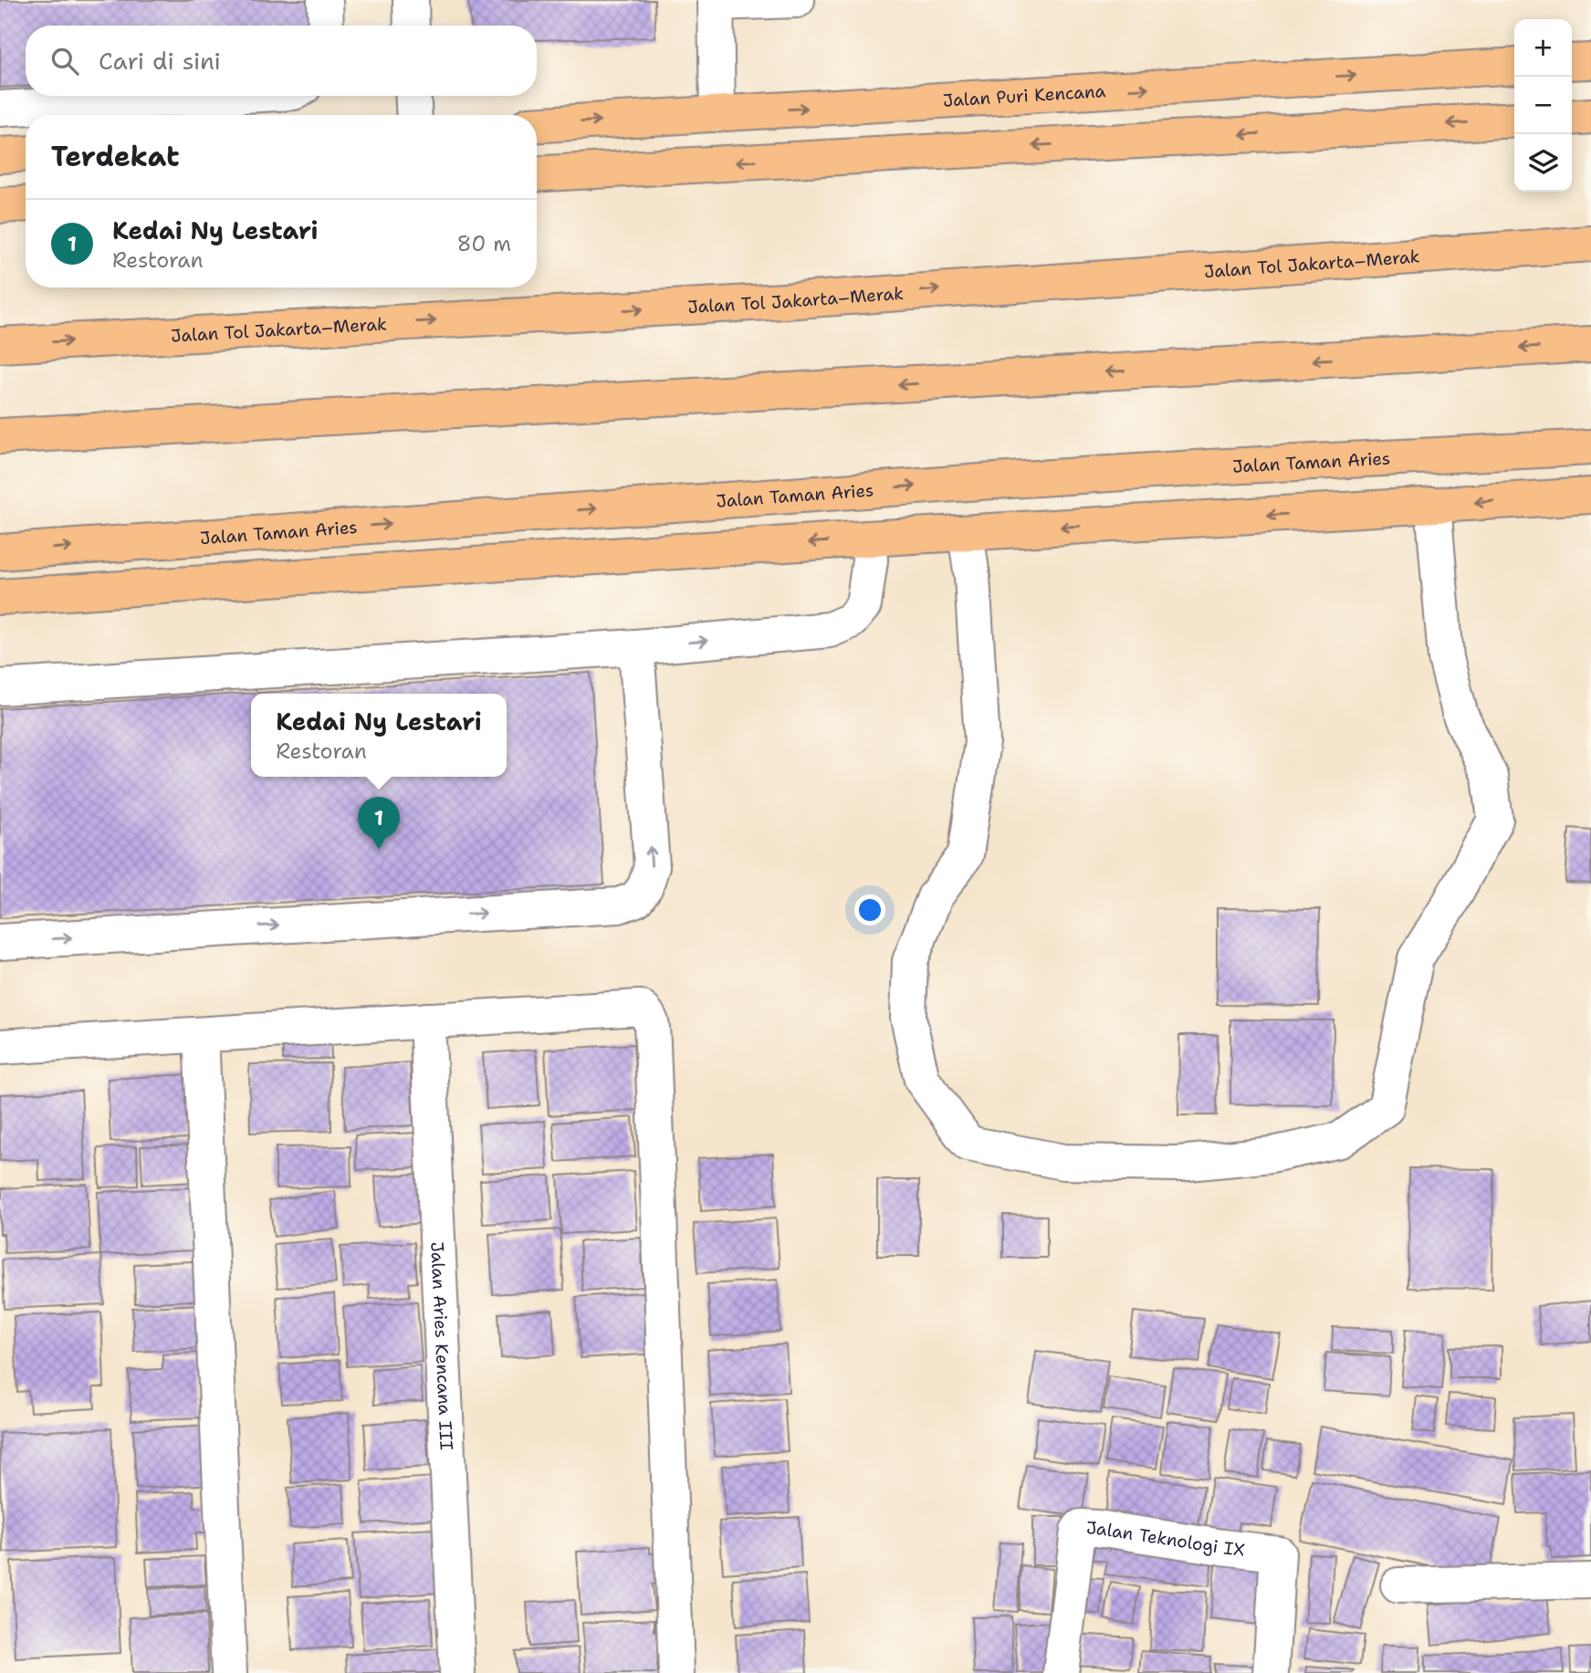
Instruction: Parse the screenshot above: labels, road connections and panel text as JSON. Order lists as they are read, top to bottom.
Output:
{
  "streets": {
    "main road": ["Jalan Puri Kencana", "Jalan Tol Jakarta–Merak", "Jalan Taman Aries"],
    "street": ["Jalan Aries Kencana III", "Jalan Teknologi IX"]
  },
  "page": {
    "map_buttons": ["+", "−"],
    "search": "Cari di sini",
    "heading": "Terdekat",
    "list": [
      {
        "mark": "1",
        "name": "Kedai Ny Lestari",
        "note": "Restoran",
        "value": "80 m"
      }
    ],
    "popup": ["Kedai Ny Lestari", "Restoran"],
    "pins": "1"
  }
}
